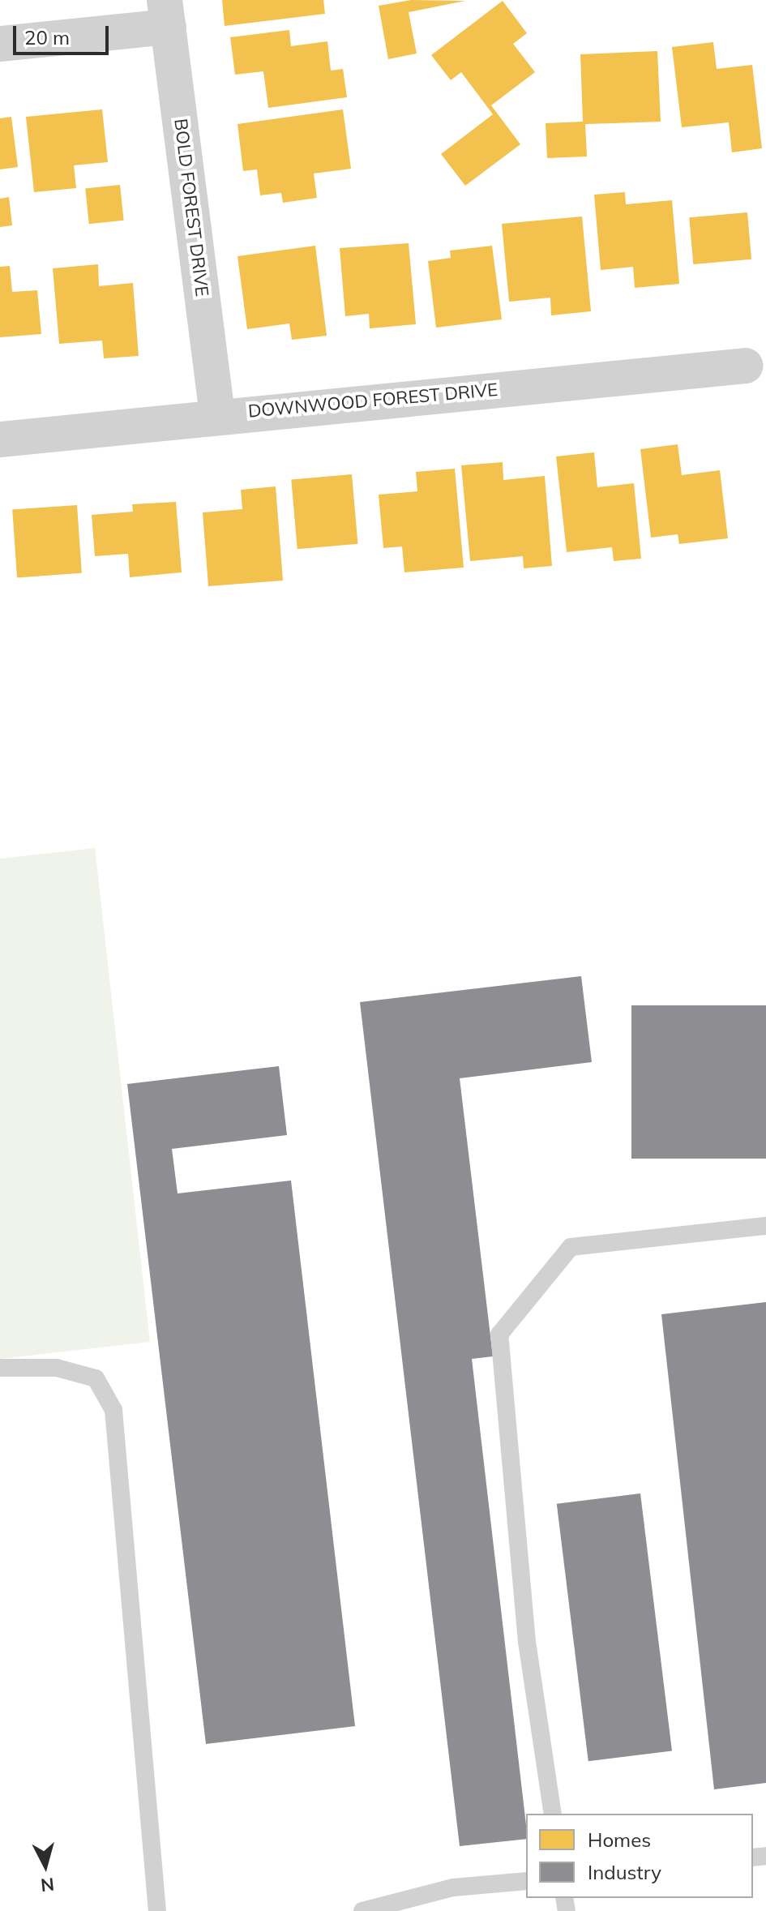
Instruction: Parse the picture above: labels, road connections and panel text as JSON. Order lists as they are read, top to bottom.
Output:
{
  "streets": {
    "street": ["BOLD FOREST DRIVE", "DOWNWOOD FOREST DRIVE"]
  },
  "crossings": [
    ["BOLD FOREST DRIVE", "DOWNWOOD FOREST DRIVE"]
  ],
  "legend": ["Homes", "Industry"],
  "scale_bar": "20 m",
  "north": "bottom"
}
